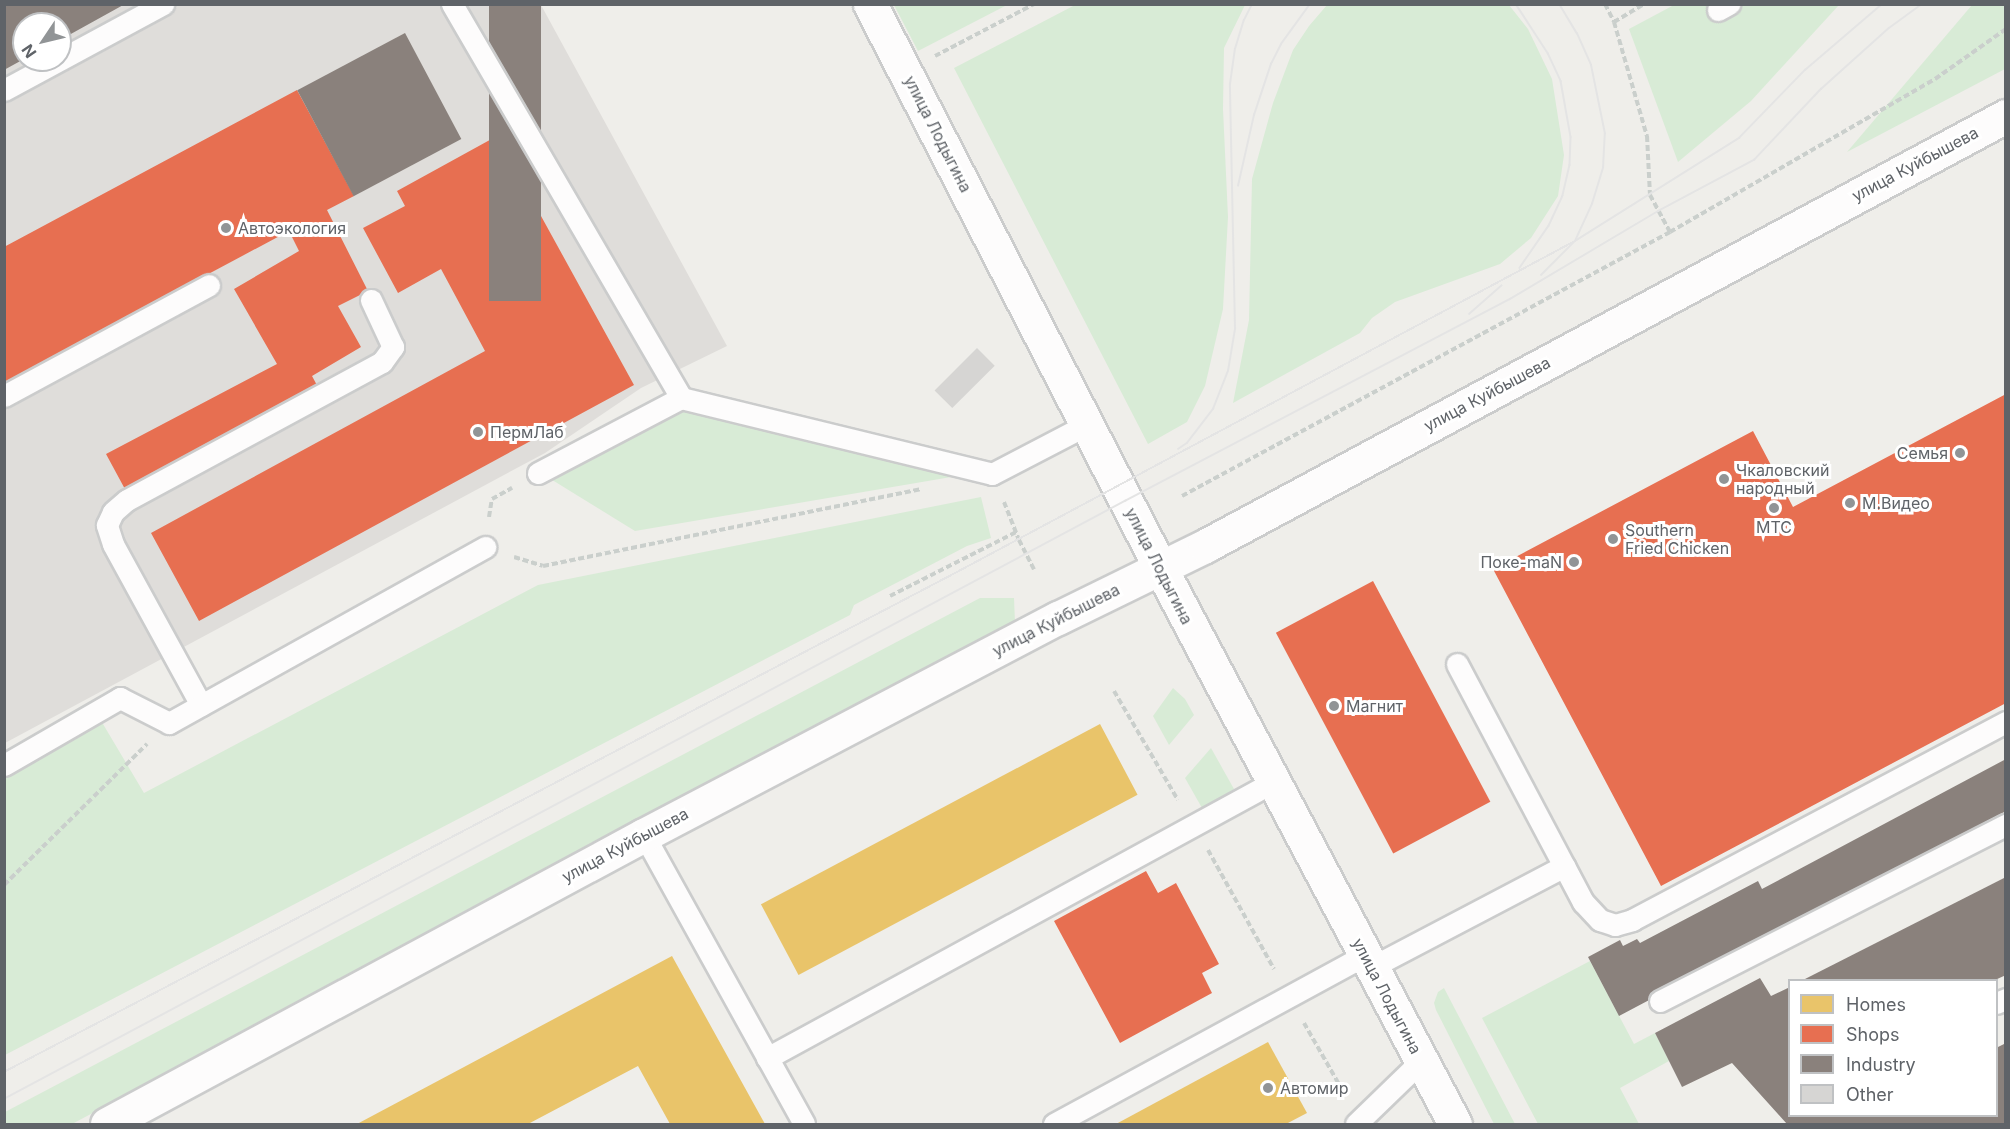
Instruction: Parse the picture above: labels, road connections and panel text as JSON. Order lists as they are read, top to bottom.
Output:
{
  "streets": {
    "main road": ["улица Лодыгина", "улица Куйбышева"]
  },
  "crossings": [
    ["улица Лодыгина", "улица Куйбышева"]
  ],
  "places": [
    "Автоэкология",
    "ПермЛаб",
    "Семья",
    "Чкаловский народный",
    "М.Видео",
    "МТС",
    "Southern Fried Chicken",
    "Поке-maN",
    "Магнит",
    "Автомир"
  ],
  "legend": [
    "Homes",
    "Shops",
    "Industry",
    "Other"
  ],
  "north": "bottom left"
}
